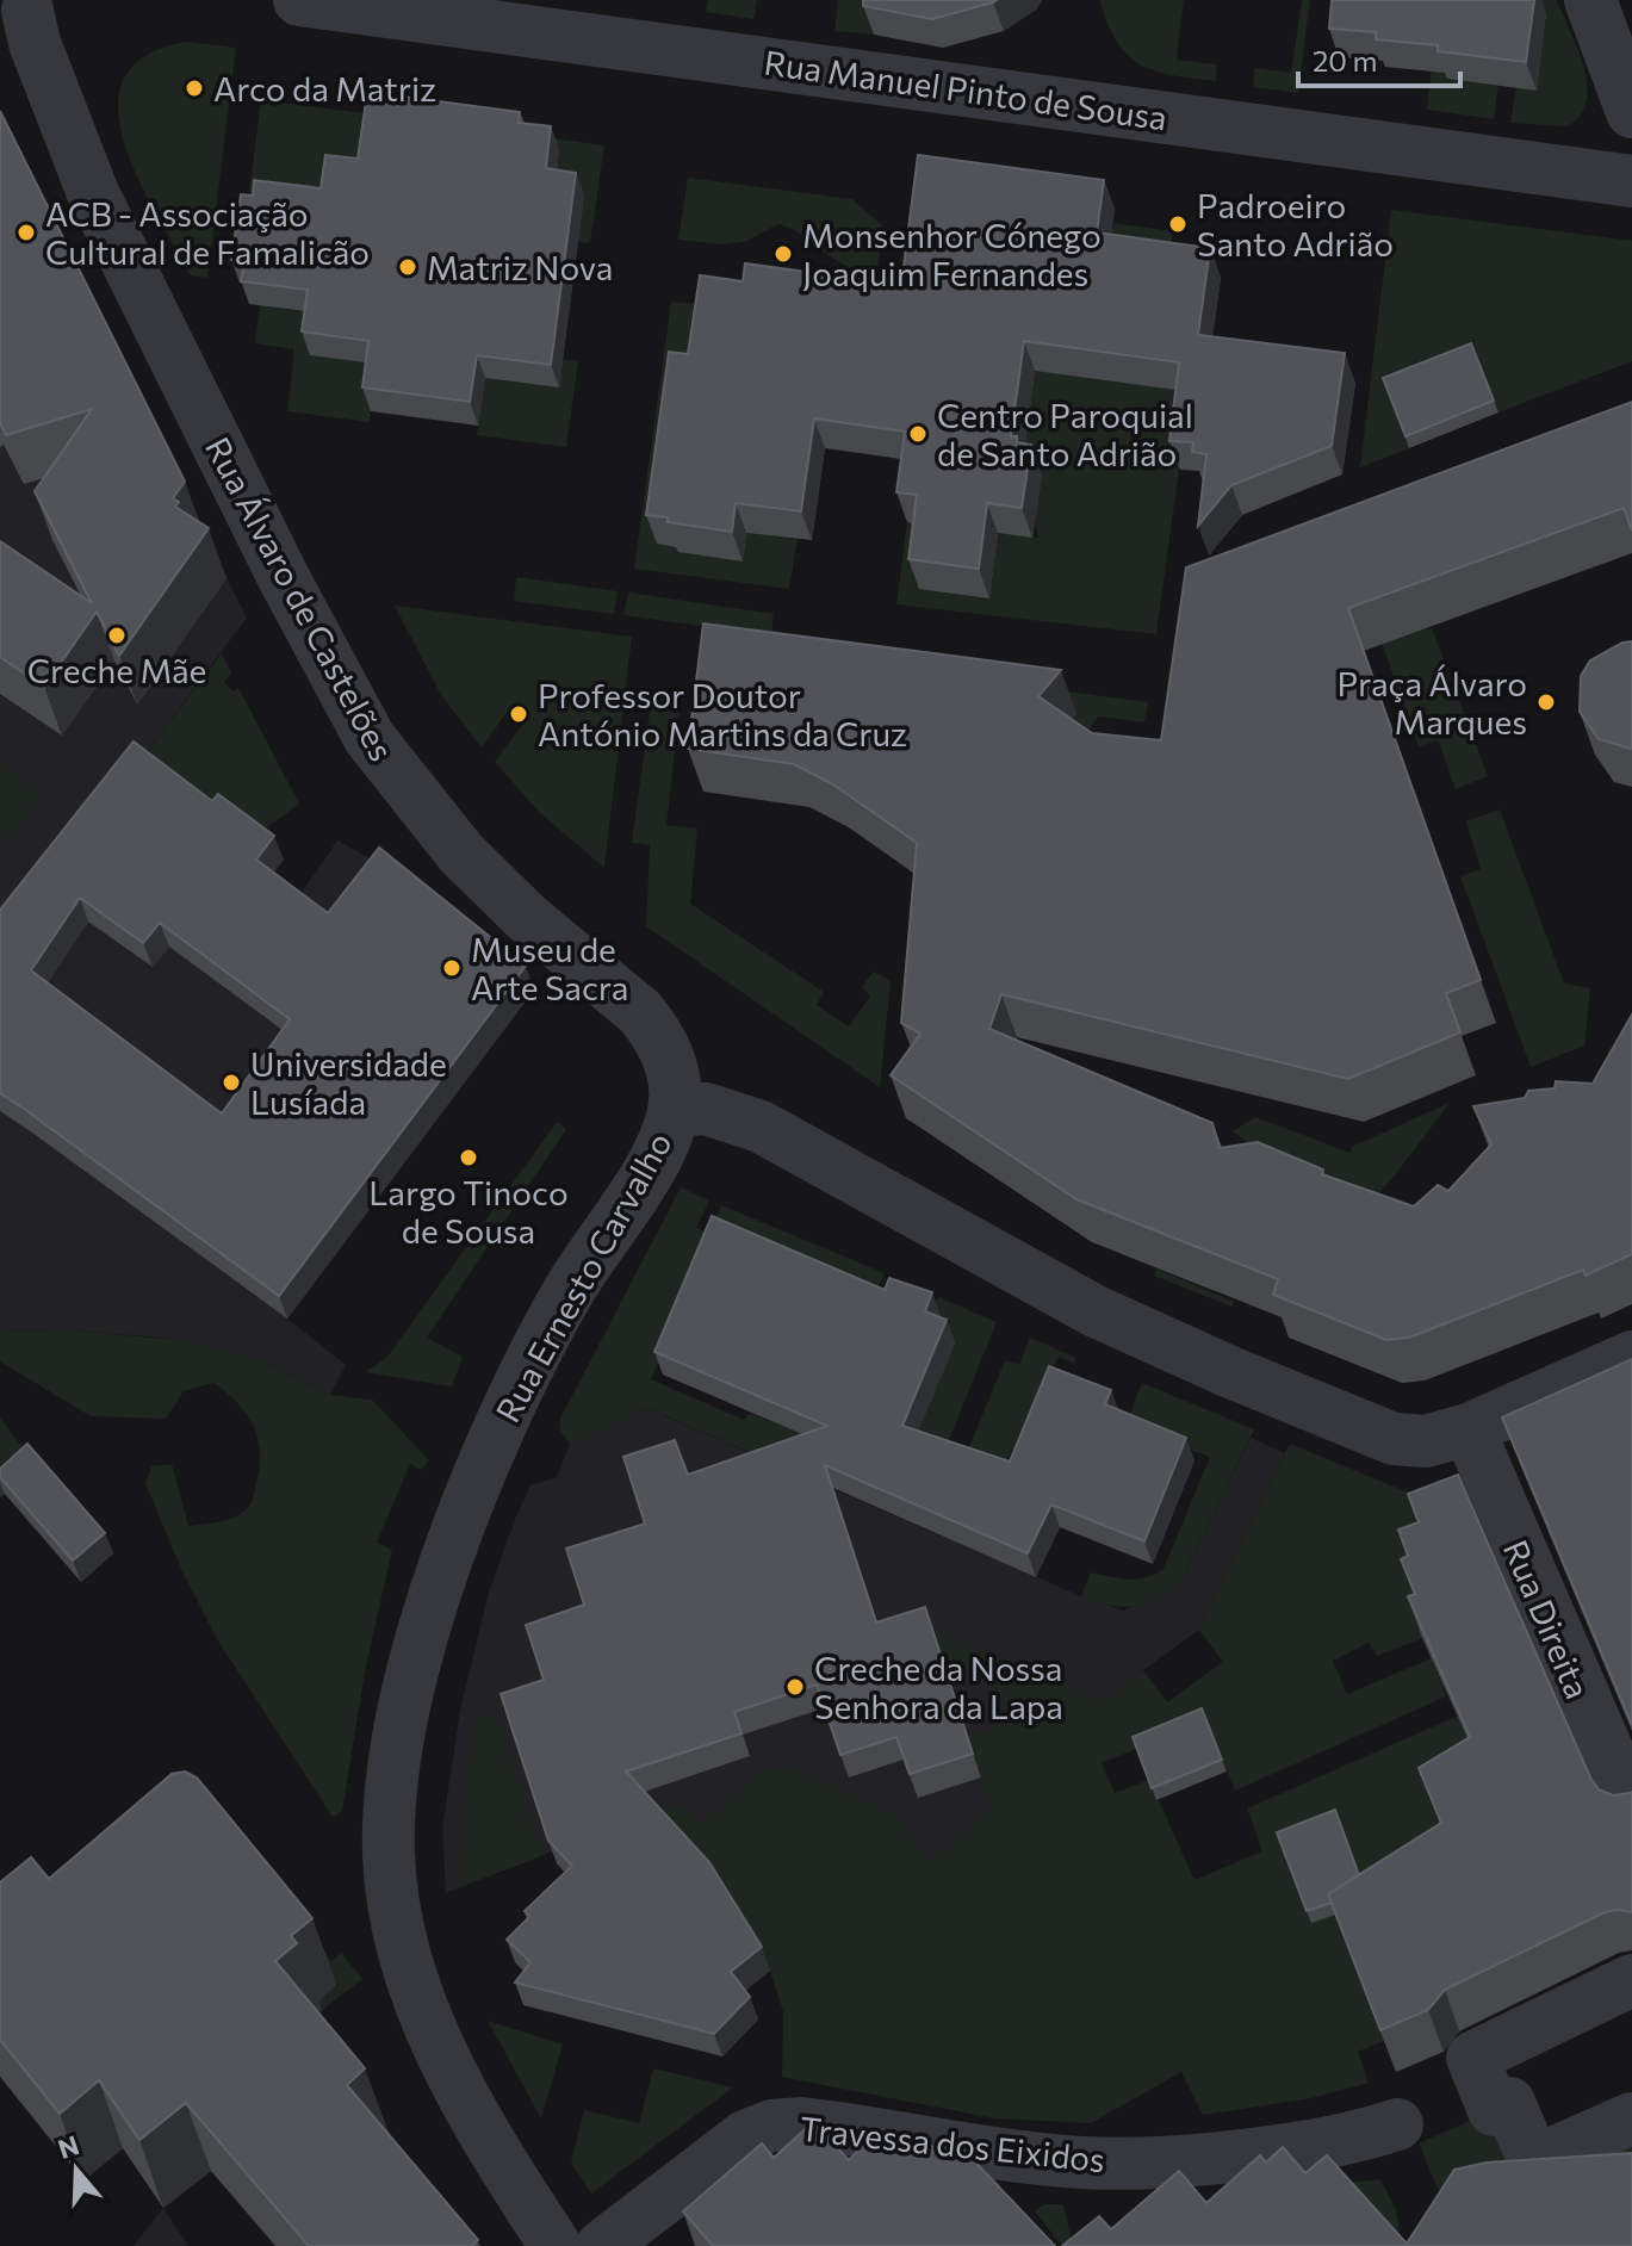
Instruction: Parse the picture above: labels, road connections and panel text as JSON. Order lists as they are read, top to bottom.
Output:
{
  "streets": {
    "street": [
      "Rua Manuel Pinto de Sousa",
      "Rua Álvaro de Castelões",
      "Rua Ernesto Carvalho",
      "Rua Direita",
      "Travessa dos Eixidos"
    ]
  },
  "crossings": [
    ["Rua Álvaro de Castelões", "Rua Ernesto Carvalho"]
  ],
  "places": [
    "Arco da Matriz",
    "Padroeiro Santo Adrião",
    "ACB - Associação Cultural de Famalicão",
    "Monsenhor Cónego Joaquim Fernandes",
    "Matriz Nova",
    "Centro Paroquial de Santo Adrião",
    "Creche Mãe",
    "Praça Álvaro Marques",
    "Professor Doutor António Martins da Cruz",
    "Museu de Arte Sacra",
    "Universidade Lusíada",
    "Largo Tinoco de Sousa",
    "Creche da Nossa Senhora da Lapa"
  ],
  "scale_bar": "20 m",
  "north": "top"
}
